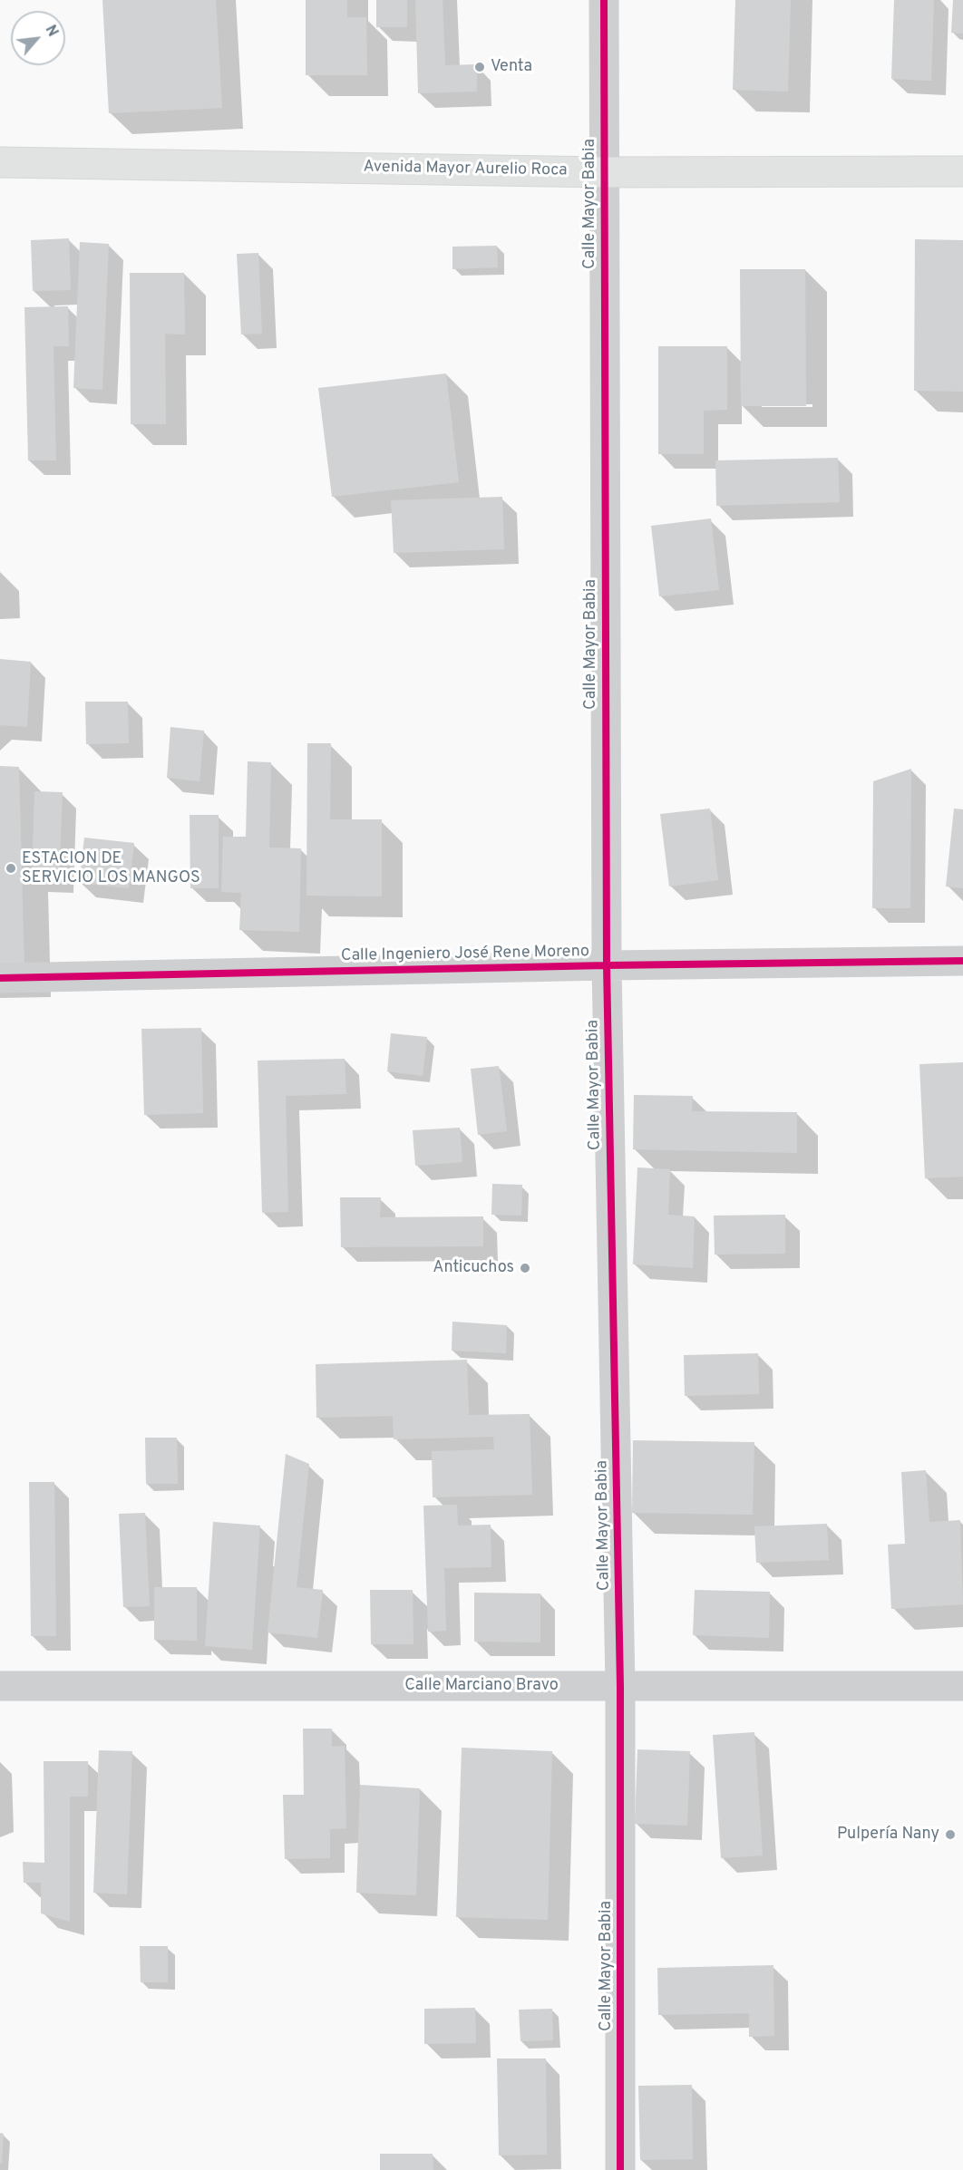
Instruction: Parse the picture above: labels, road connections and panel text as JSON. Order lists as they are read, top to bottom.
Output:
{
  "streets": {
    "main road": ["Avenida Mayor Aurelio Roca"],
    "street": ["Calle Mayor Babia", "Calle Ingeniero José Rene Moreno", "Calle Marciano Bravo"]
  },
  "crossings": [
    ["Avenida Mayor Aurelio Roca", "Calle Mayor Babia"],
    ["Calle Mayor Babia", "Calle Ingeniero José Rene Moreno"],
    ["Calle Mayor Babia", "Calle Marciano Bravo"]
  ],
  "places": [
    "Venta",
    "ESTACION DE SERVICIO LOS MANGOS",
    "Anticuchos",
    "Pulpería Nany"
  ],
  "north": "top right"
}
